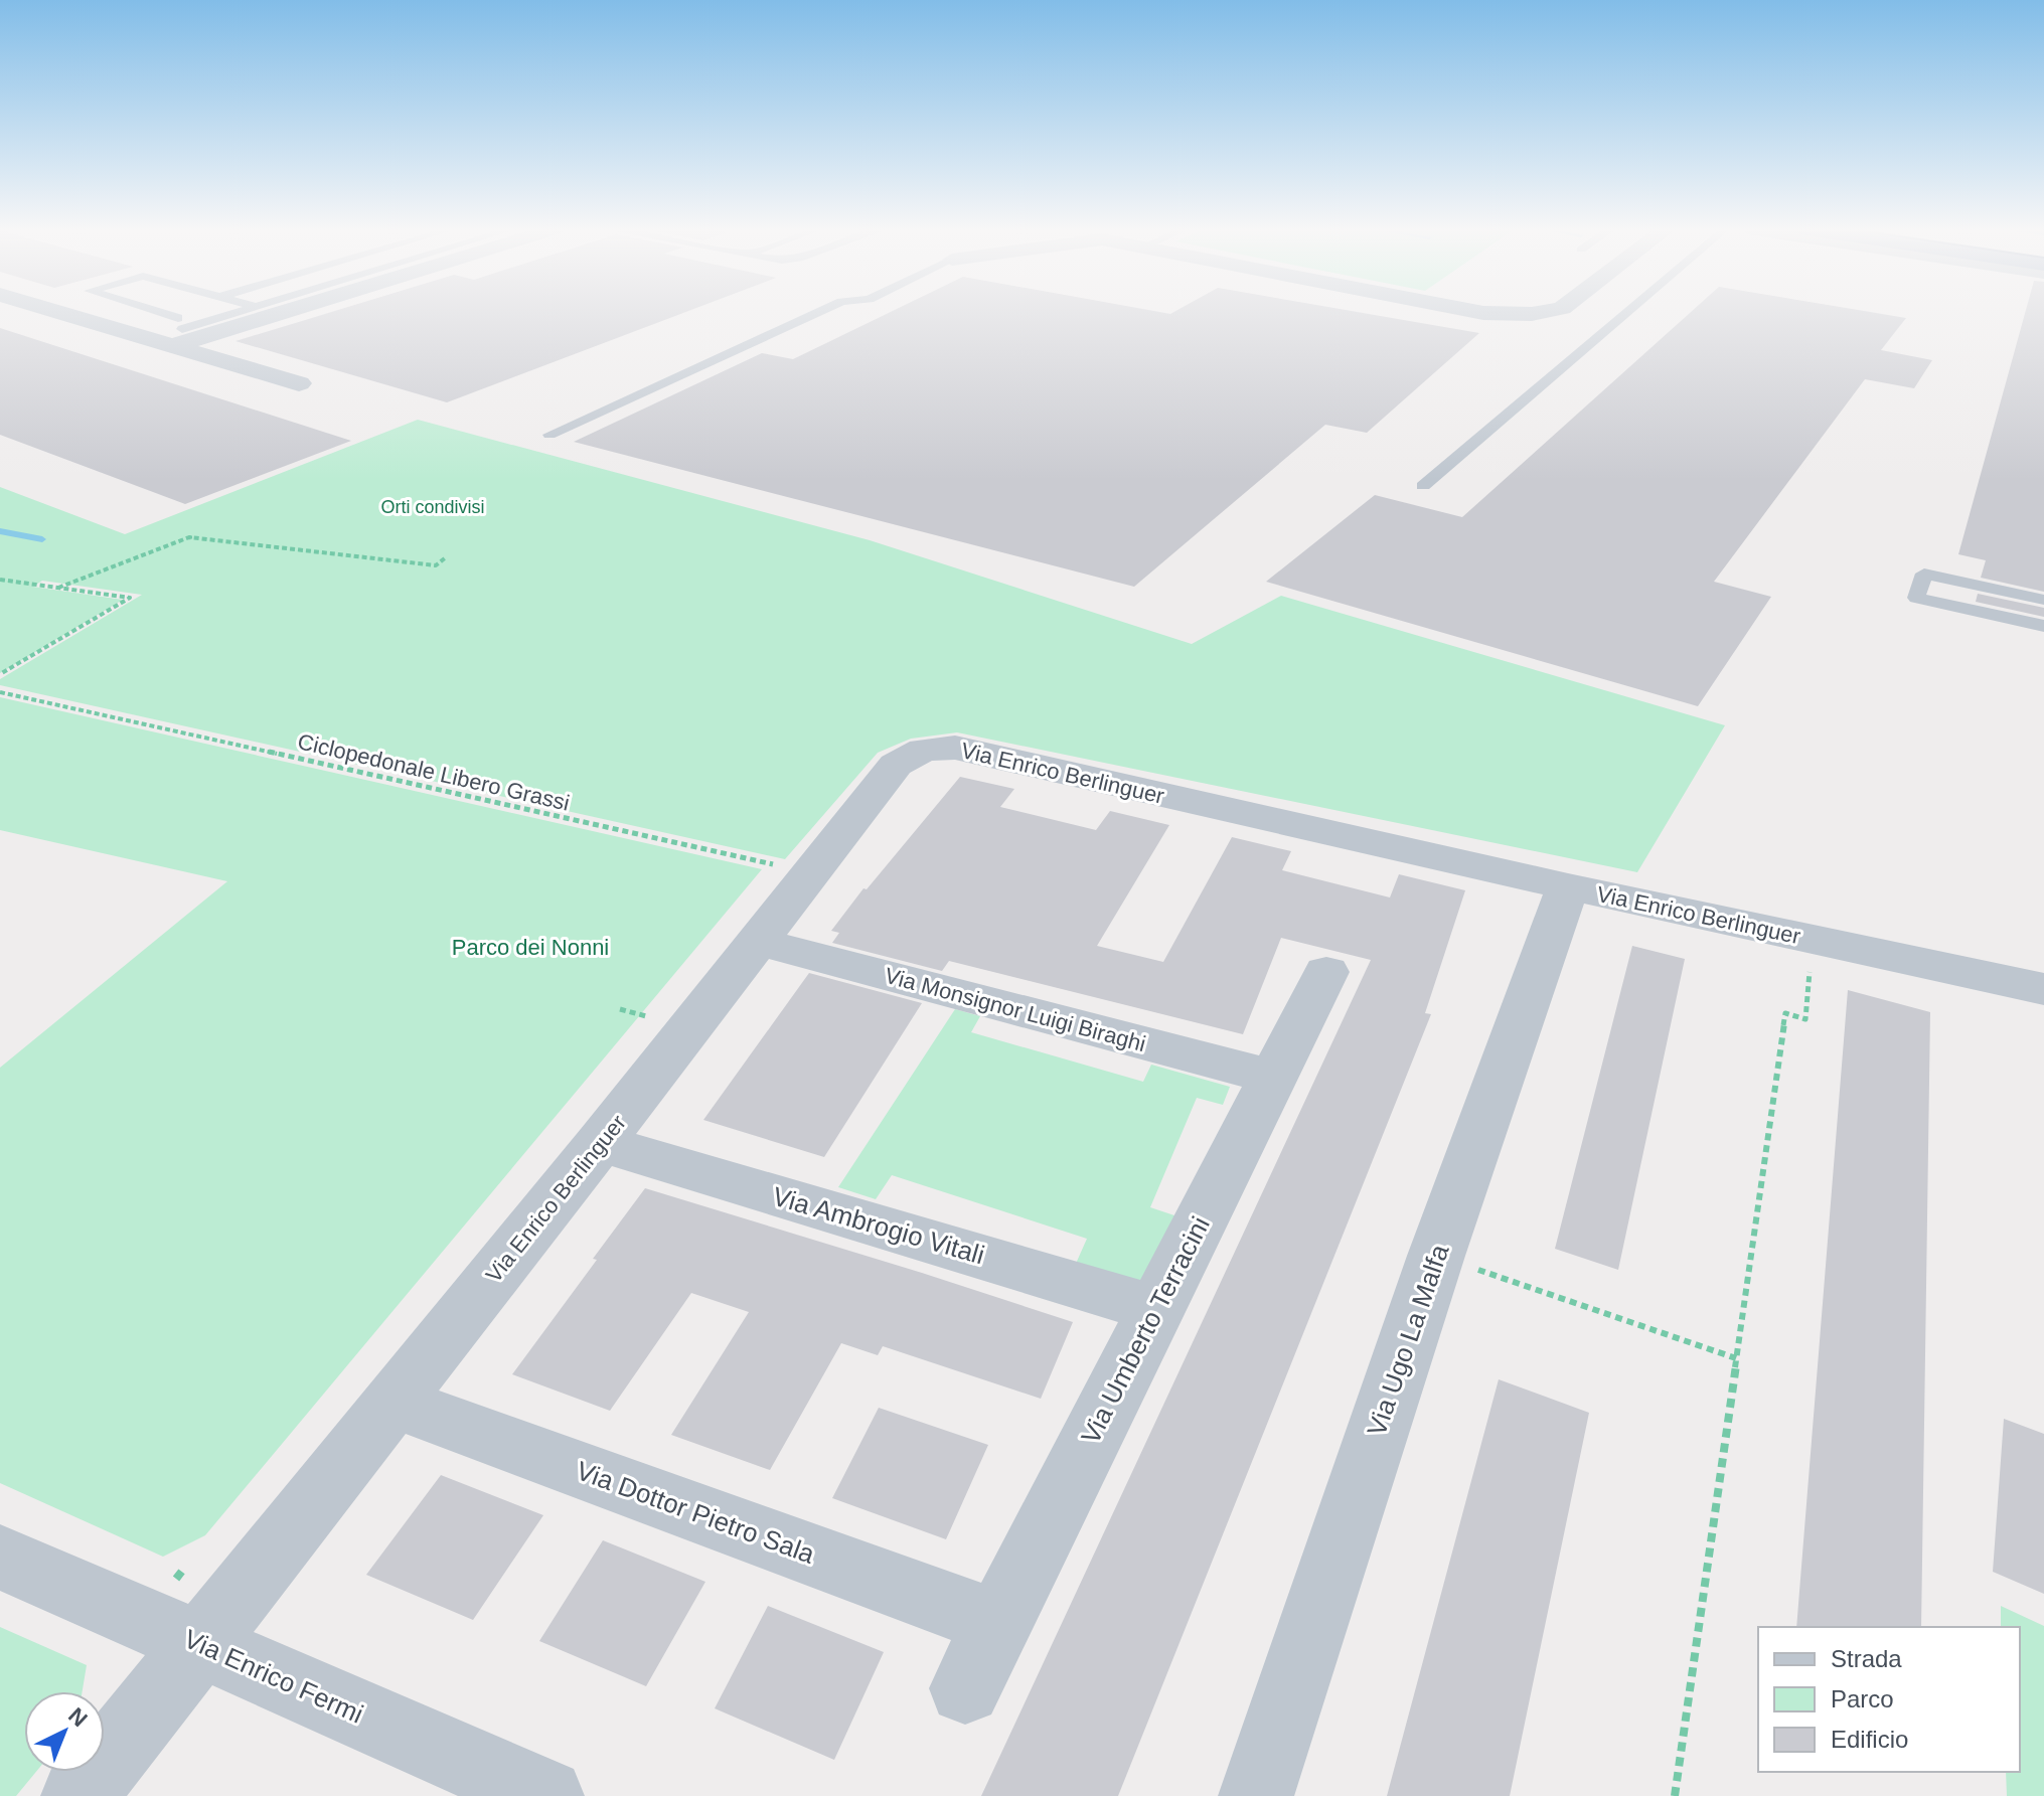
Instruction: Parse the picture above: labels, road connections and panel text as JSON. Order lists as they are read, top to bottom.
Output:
{
  "streets": {
    "street": [
      "Via Enrico Berlinguer",
      "Via Monsignor Luigi Biraghi",
      "Via Ambrogio Vitali",
      "Via Umberto Terracini",
      "Via Ugo La Malfa",
      "Via Dottor Pietro Sala",
      "Via Enrico Fermi"
    ],
    "path": ["Ciclopedonale Libero Grassi"]
  },
  "crossings": [
    ["Via Enrico Berlinguer", "Via Monsignor Luigi Biraghi"],
    ["Via Enrico Berlinguer", "Via Ambrogio Vitali"],
    ["Via Enrico Berlinguer", "Via Ugo La Malfa"],
    ["Via Enrico Berlinguer", "Via Dottor Pietro Sala"],
    ["Via Enrico Berlinguer", "Via Enrico Fermi"],
    ["Via Monsignor Luigi Biraghi", "Via Umberto Terracini"],
    ["Via Ambrogio Vitali", "Via Umberto Terracini"],
    ["Via Umberto Terracini", "Via Dottor Pietro Sala"]
  ],
  "parks": ["Orti condivisi", "Parco dei Nonni"],
  "legend": ["Strada", "Parco", "Edificio"],
  "north": "top right"
}
